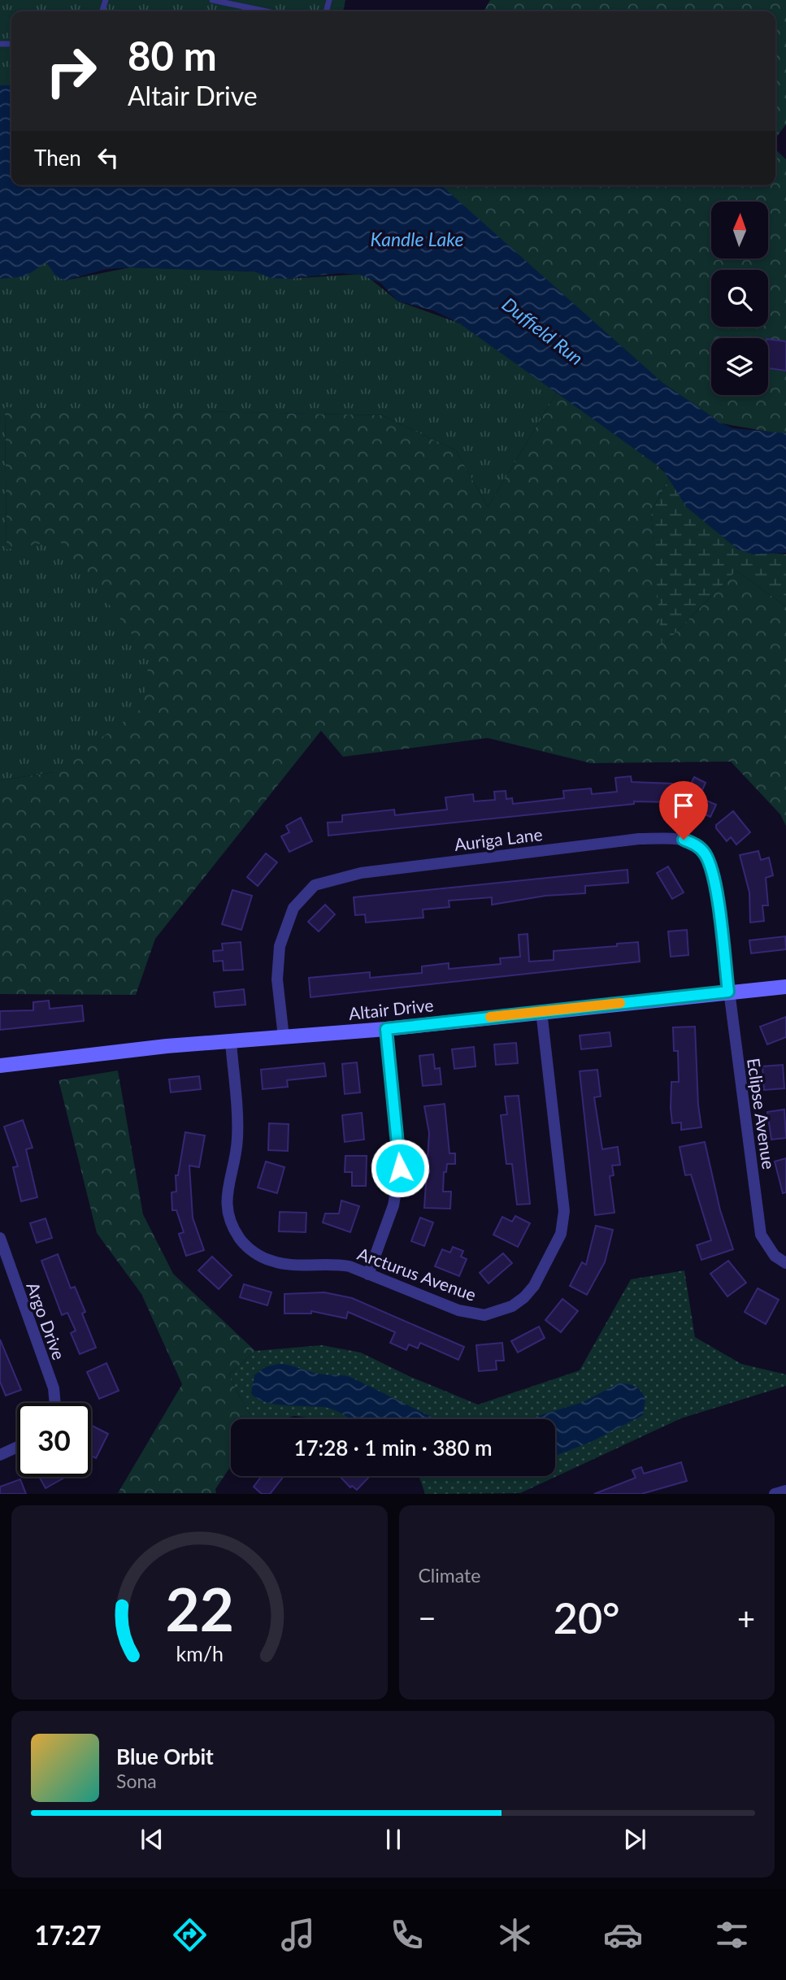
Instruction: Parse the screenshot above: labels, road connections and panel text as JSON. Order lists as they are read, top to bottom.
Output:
{
  "streets": {
    "street": [
      "Auriga Lane",
      "Altair Drive",
      "Eclipse Avenue",
      "Arcturus Avenue",
      "Argo Drive"
    ]
  },
  "crossings": [
    ["Auriga Lane", "Altair Drive"],
    ["Auriga Lane", "Eclipse Avenue"],
    ["Altair Drive", "Eclipse Avenue"],
    ["Altair Drive", "Arcturus Avenue"]
  ],
  "water": ["Kandle Lake", "Duffield Run"],
  "north": "top",
  "page": {
    "turn": ["80 m", "Altair Drive"],
    "then": "Then",
    "limit": "30",
    "trip": "17:28 · 1 min · 380 m",
    "tile": "Climate",
    "heat": ["−", "20°", "+"],
    "song": ["Blue Orbit", "Sona"],
    "tabs": "17:27",
    "gauge": ["22", "km/h"]
  }
}
